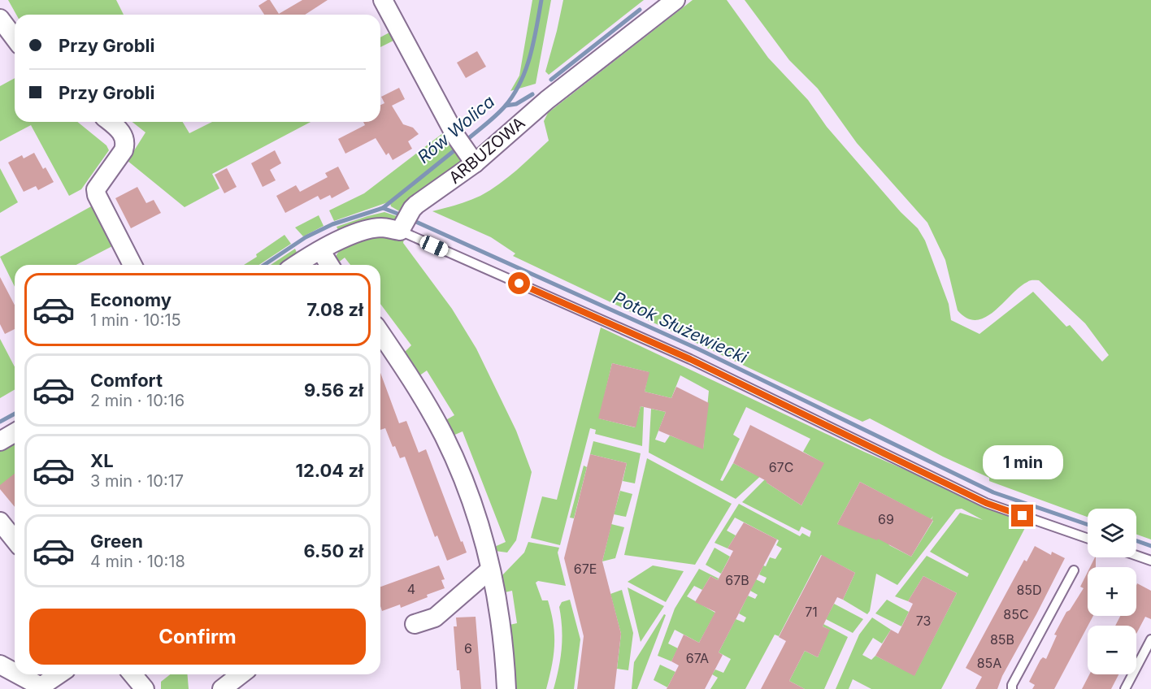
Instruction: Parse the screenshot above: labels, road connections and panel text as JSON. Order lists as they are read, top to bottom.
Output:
{
  "streets": {
    "street": ["ARBUZOWA"]
  },
  "water": ["Rów Wolica", "Potok Służewiecki"],
  "house_numbers": [
    "67C",
    "69",
    "67E",
    "67B",
    "4",
    "85D",
    "71",
    "85C",
    "73",
    "85B",
    "6",
    "67A",
    "85A"
  ],
  "page": {
    "banner": ["Przy Grobli", "Przy Grobli"],
    "list": [
      {
        "name": "Economy",
        "note": "1 min · 10:15",
        "value": "7.08 zł"
      },
      {
        "name": "Comfort",
        "note": "2 min · 10:16",
        "value": "9.56 zł"
      },
      {
        "name": "XL",
        "note": "3 min · 10:17",
        "value": "12.04 zł"
      },
      {
        "name": "Green",
        "note": "4 min · 10:18",
        "value": "6.50 zł"
      }
    ],
    "bubble": "1 min",
    "map_buttons": ["+", "−"],
    "buttons": "Confirm"
  }
}
